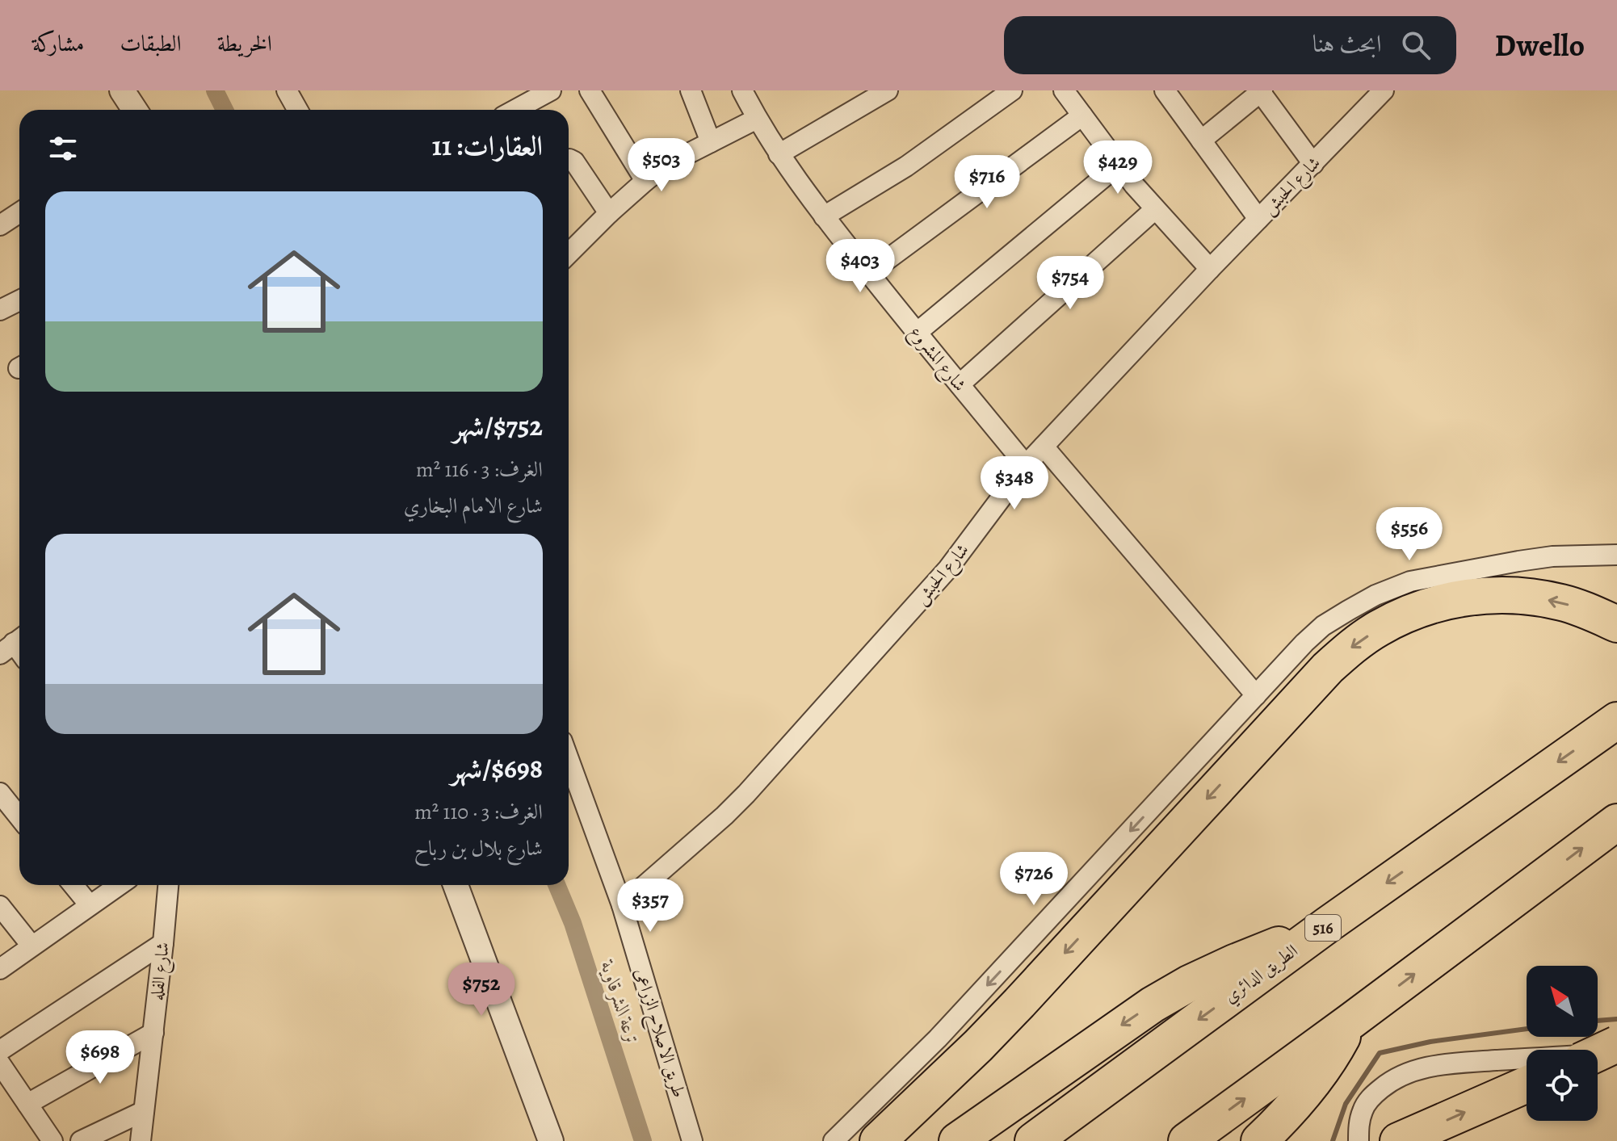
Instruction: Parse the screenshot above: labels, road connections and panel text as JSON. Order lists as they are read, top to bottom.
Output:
{
  "streets": {
    "highway": ["516", "الطريق الدائري"],
    "street": [
      "شارع الحبش",
      "شارع المشروع",
      "شارع الفله",
      "طريق الاصلاح الزراعى"
    ]
  },
  "crossings": [
    ["شارع الحبش", "شارع المشروع"],
    ["شارع الحبش", "طريق الاصلاح الزراعى"]
  ],
  "water": ["ترعة الشرقاوية"],
  "north": "top left",
  "page": {
    "header": "Dwello",
    "search": "ابحث هنا",
    "nav": ["الخريطة", "الطبقات", "مشاركة"],
    "heading": "العقارات: 11",
    "price": [
      "$503",
      "$429",
      "$716",
      "$403",
      "$754",
      "$348",
      "$556",
      "$726",
      "$357",
      "$752",
      "$698"
    ],
    "list": [
      {
        "name": "$752/شهر",
        "note": "الغرف: 3 · 116 m² · شارع الامام البخاري"
      },
      {
        "name": "$698/شهر",
        "note": "الغرف: 3 · 110 m² · شارع بلال بن رباح"
      }
    ]
  }
}
